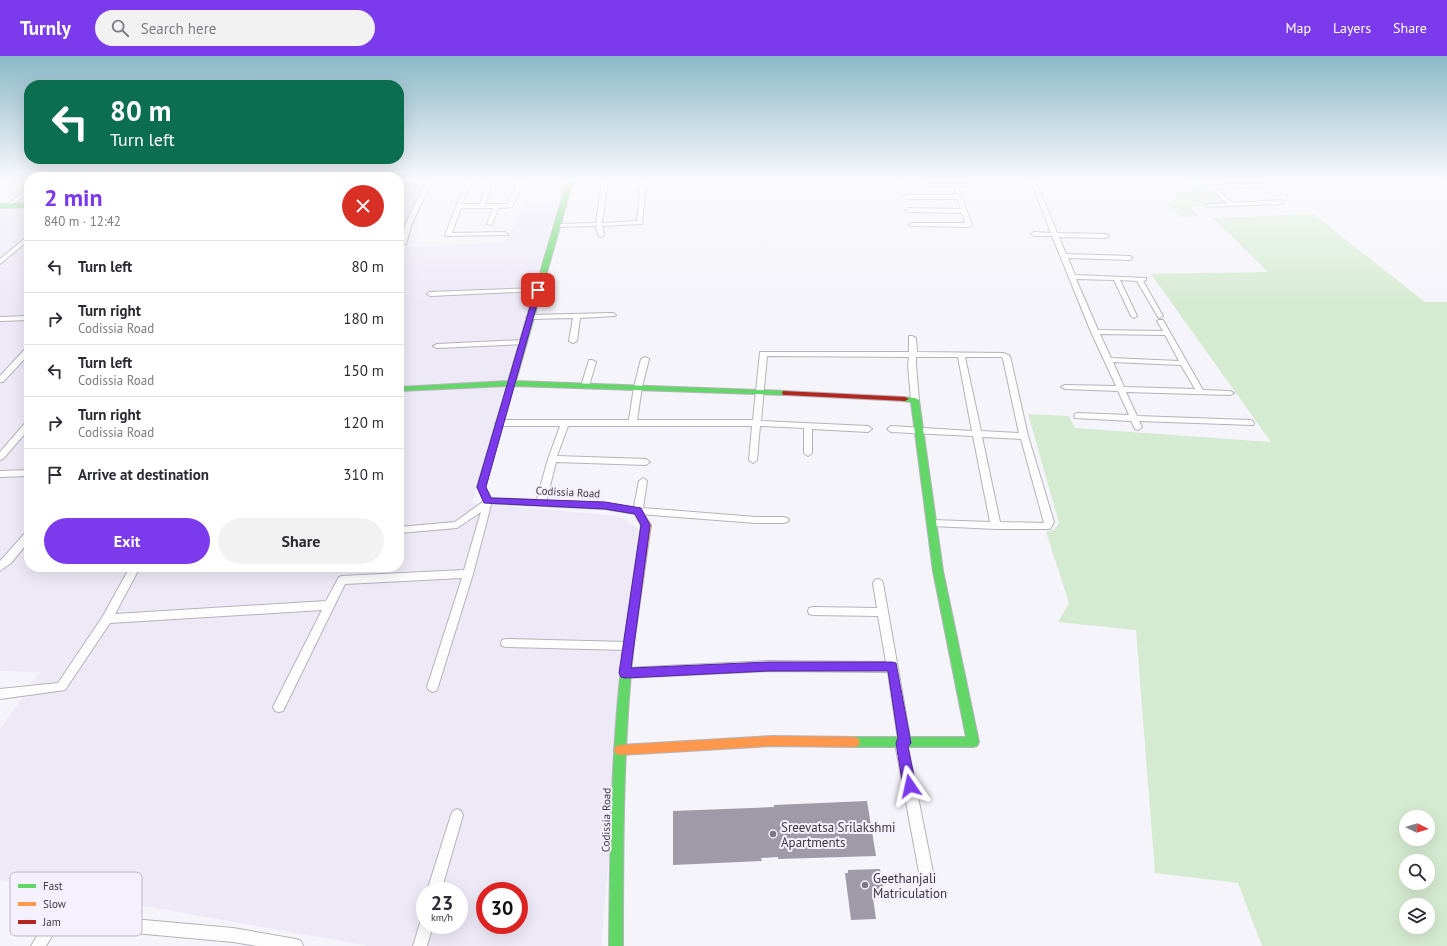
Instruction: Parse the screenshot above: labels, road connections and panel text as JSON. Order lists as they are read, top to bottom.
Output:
{
  "streets": {
    "street": ["Codissia Road"]
  },
  "places": ["Sreevatsa Srilakshmi Apartments", "Geethanjali Matriculation"],
  "legend": ["Fast", "Slow", "Jam"],
  "north": "right",
  "page": {
    "header": "Turnly",
    "search": "Search here",
    "nav": ["Map", "Layers", "Share"],
    "turn": ["80 m", "Turn left"],
    "heading": ["2 min", "840 m · 12:42"],
    "list": [
      {
        "name": "Turn left",
        "value": "80 m"
      },
      {
        "name": "Turn right",
        "note": "Codissia Road",
        "value": "180 m"
      },
      {
        "name": "Turn left",
        "note": "Codissia Road",
        "value": "150 m"
      },
      {
        "name": "Turn right",
        "note": "Codissia Road",
        "value": "120 m"
      },
      {
        "name": "Arrive at destination",
        "value": "310 m"
      }
    ],
    "buttons": ["Exit", "Share"],
    "speed": "23 km/h",
    "limit": "30"
  }
}
